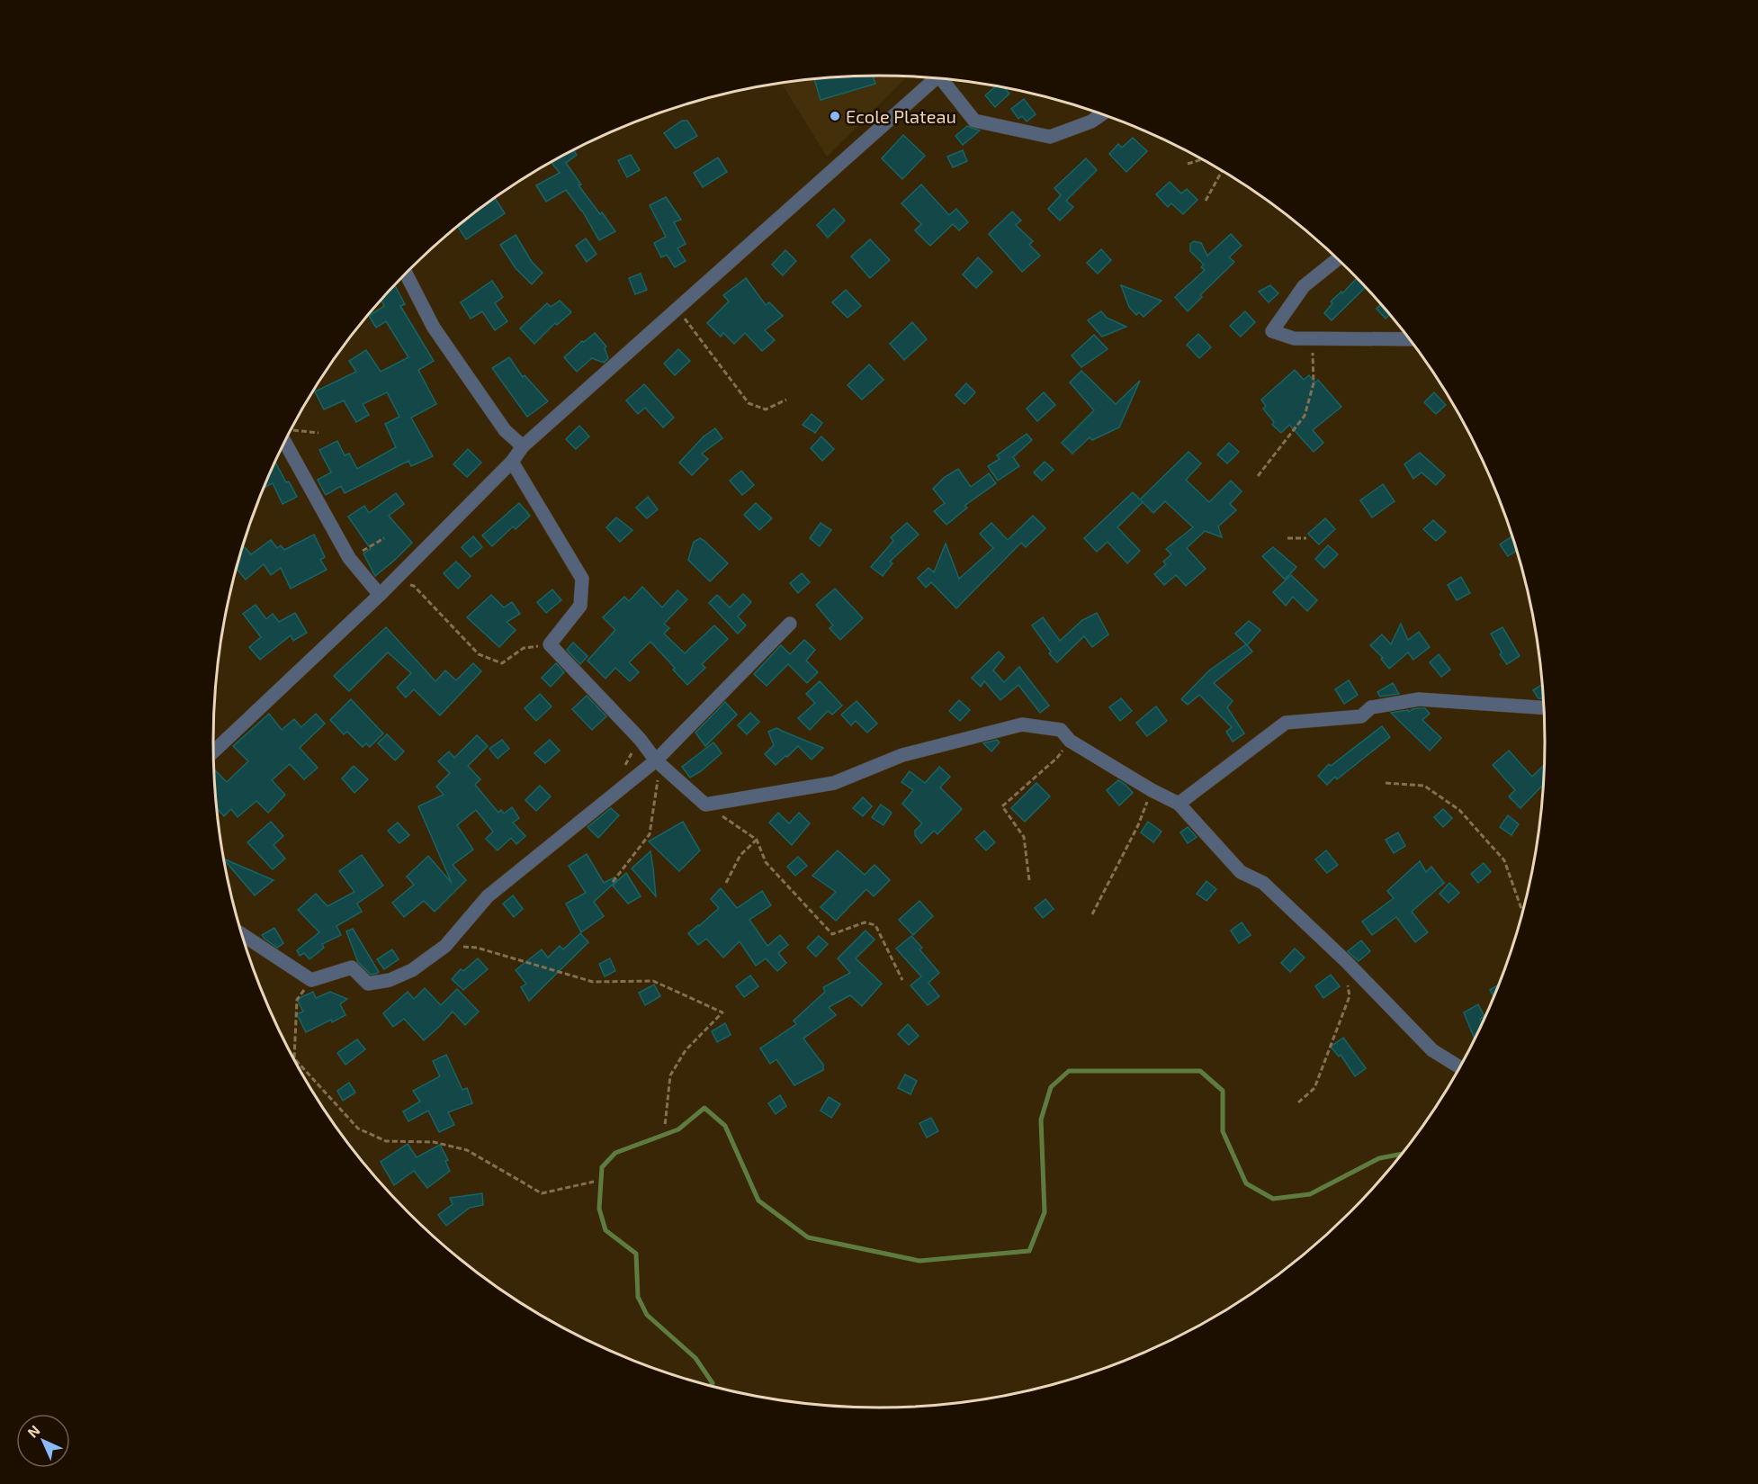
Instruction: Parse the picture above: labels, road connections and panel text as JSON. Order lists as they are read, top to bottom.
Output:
{
  "places": ["Ecole Plateau"],
  "north": "top left"
}
